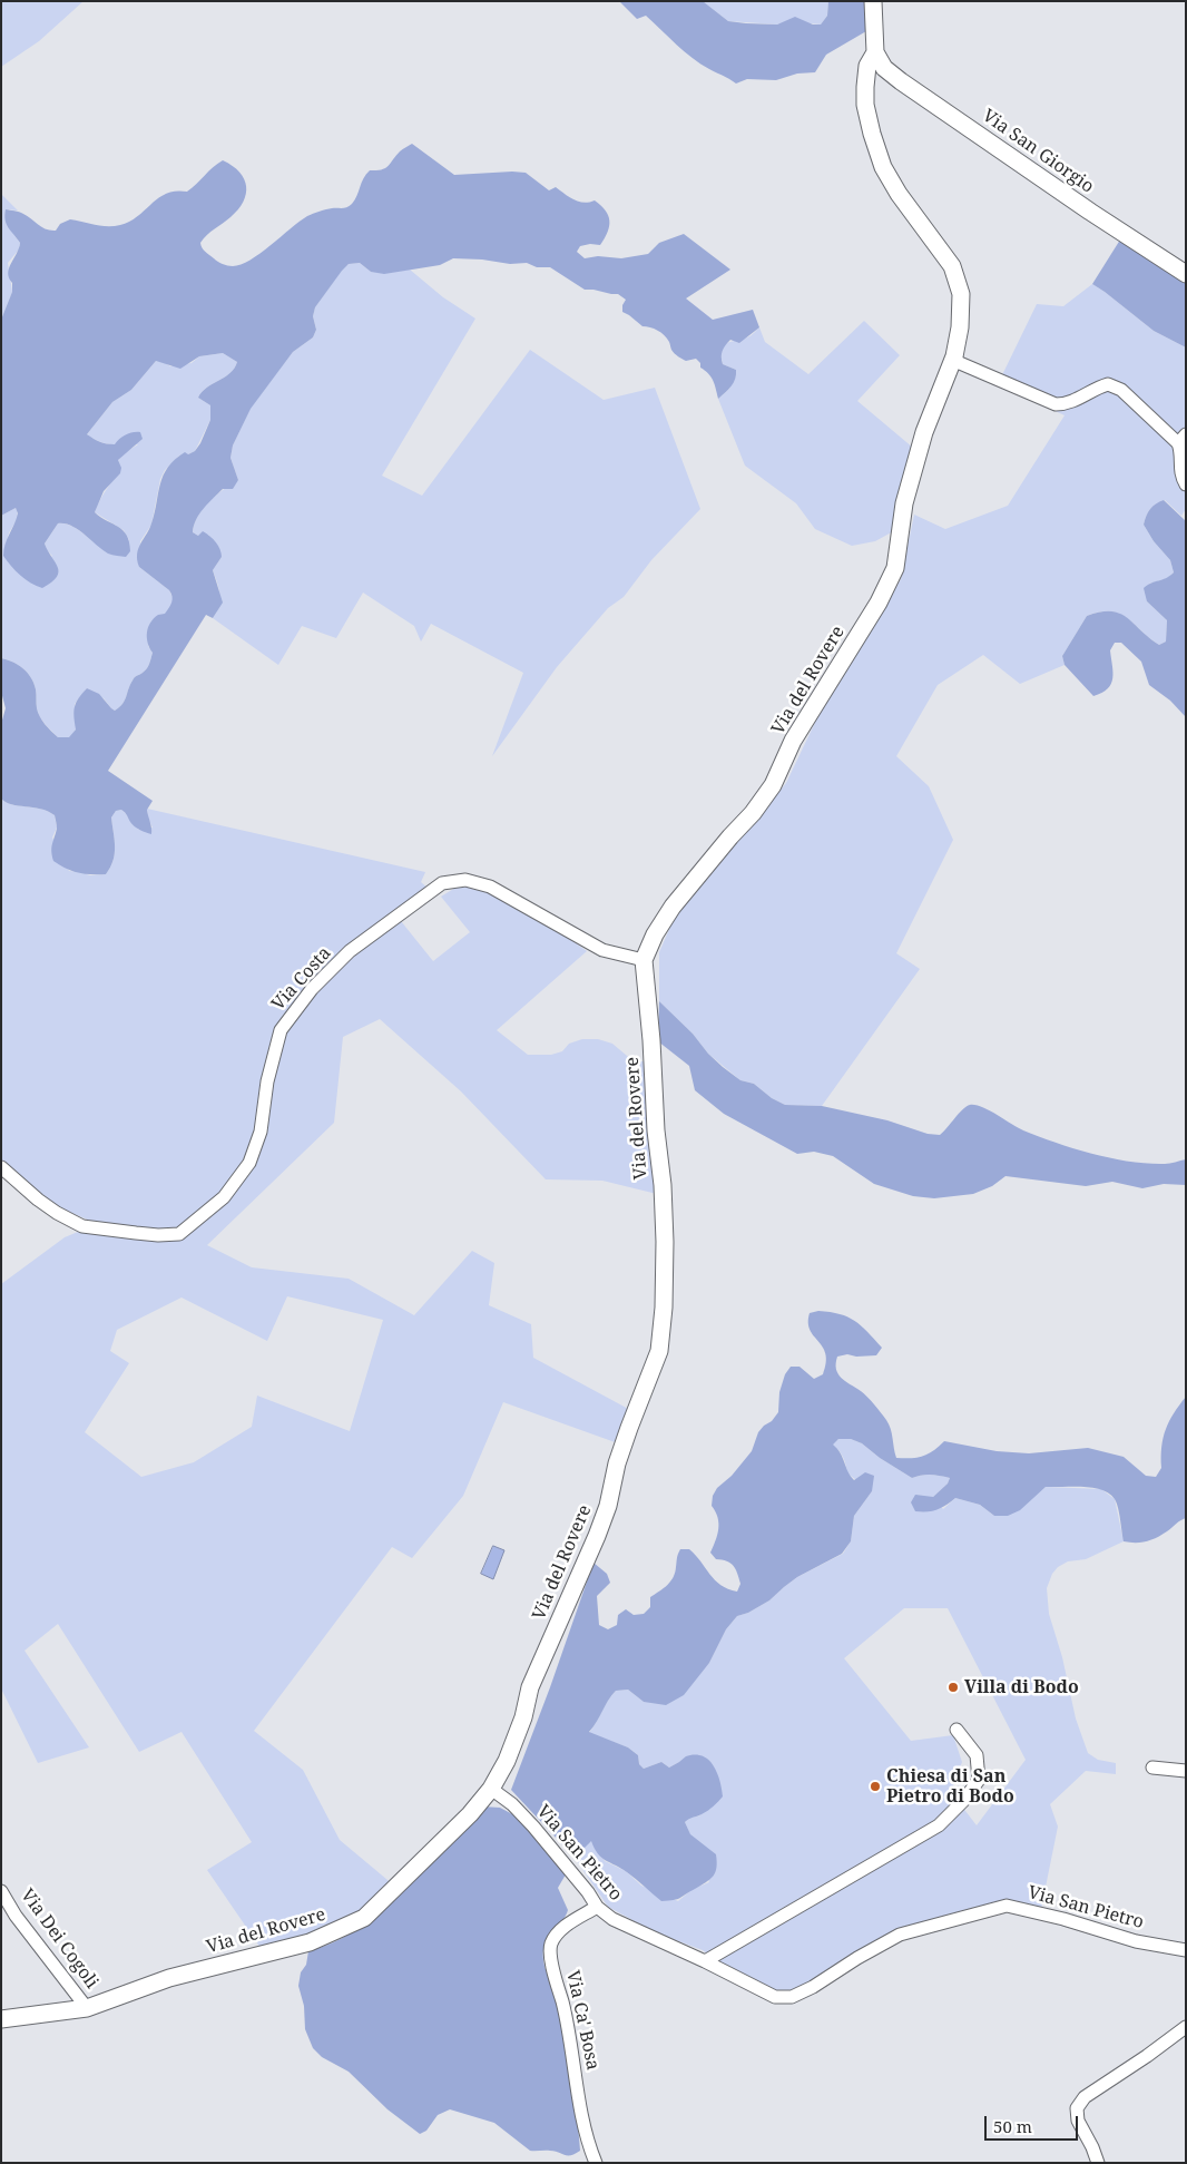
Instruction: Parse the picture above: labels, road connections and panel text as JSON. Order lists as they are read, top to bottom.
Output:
{
  "streets": {
    "street": [
      "Via San Giorgio",
      "Via del Rovere",
      "Via Costa",
      "Via San Pietro",
      "Via Dei Cogoli",
      "Via Ca' Bosa"
    ]
  },
  "crossings": [
    ["Via San Giorgio", "Via del Rovere"],
    ["Via del Rovere", "Via Costa"],
    ["Via del Rovere", "Via San Pietro"],
    ["Via del Rovere", "Via Dei Cogoli"],
    ["Via San Pietro", "Via Ca' Bosa"]
  ],
  "places": ["Villa di Bodo", "Chiesa di San Pietro di Bodo"],
  "scale_bar": "50 m"
}
